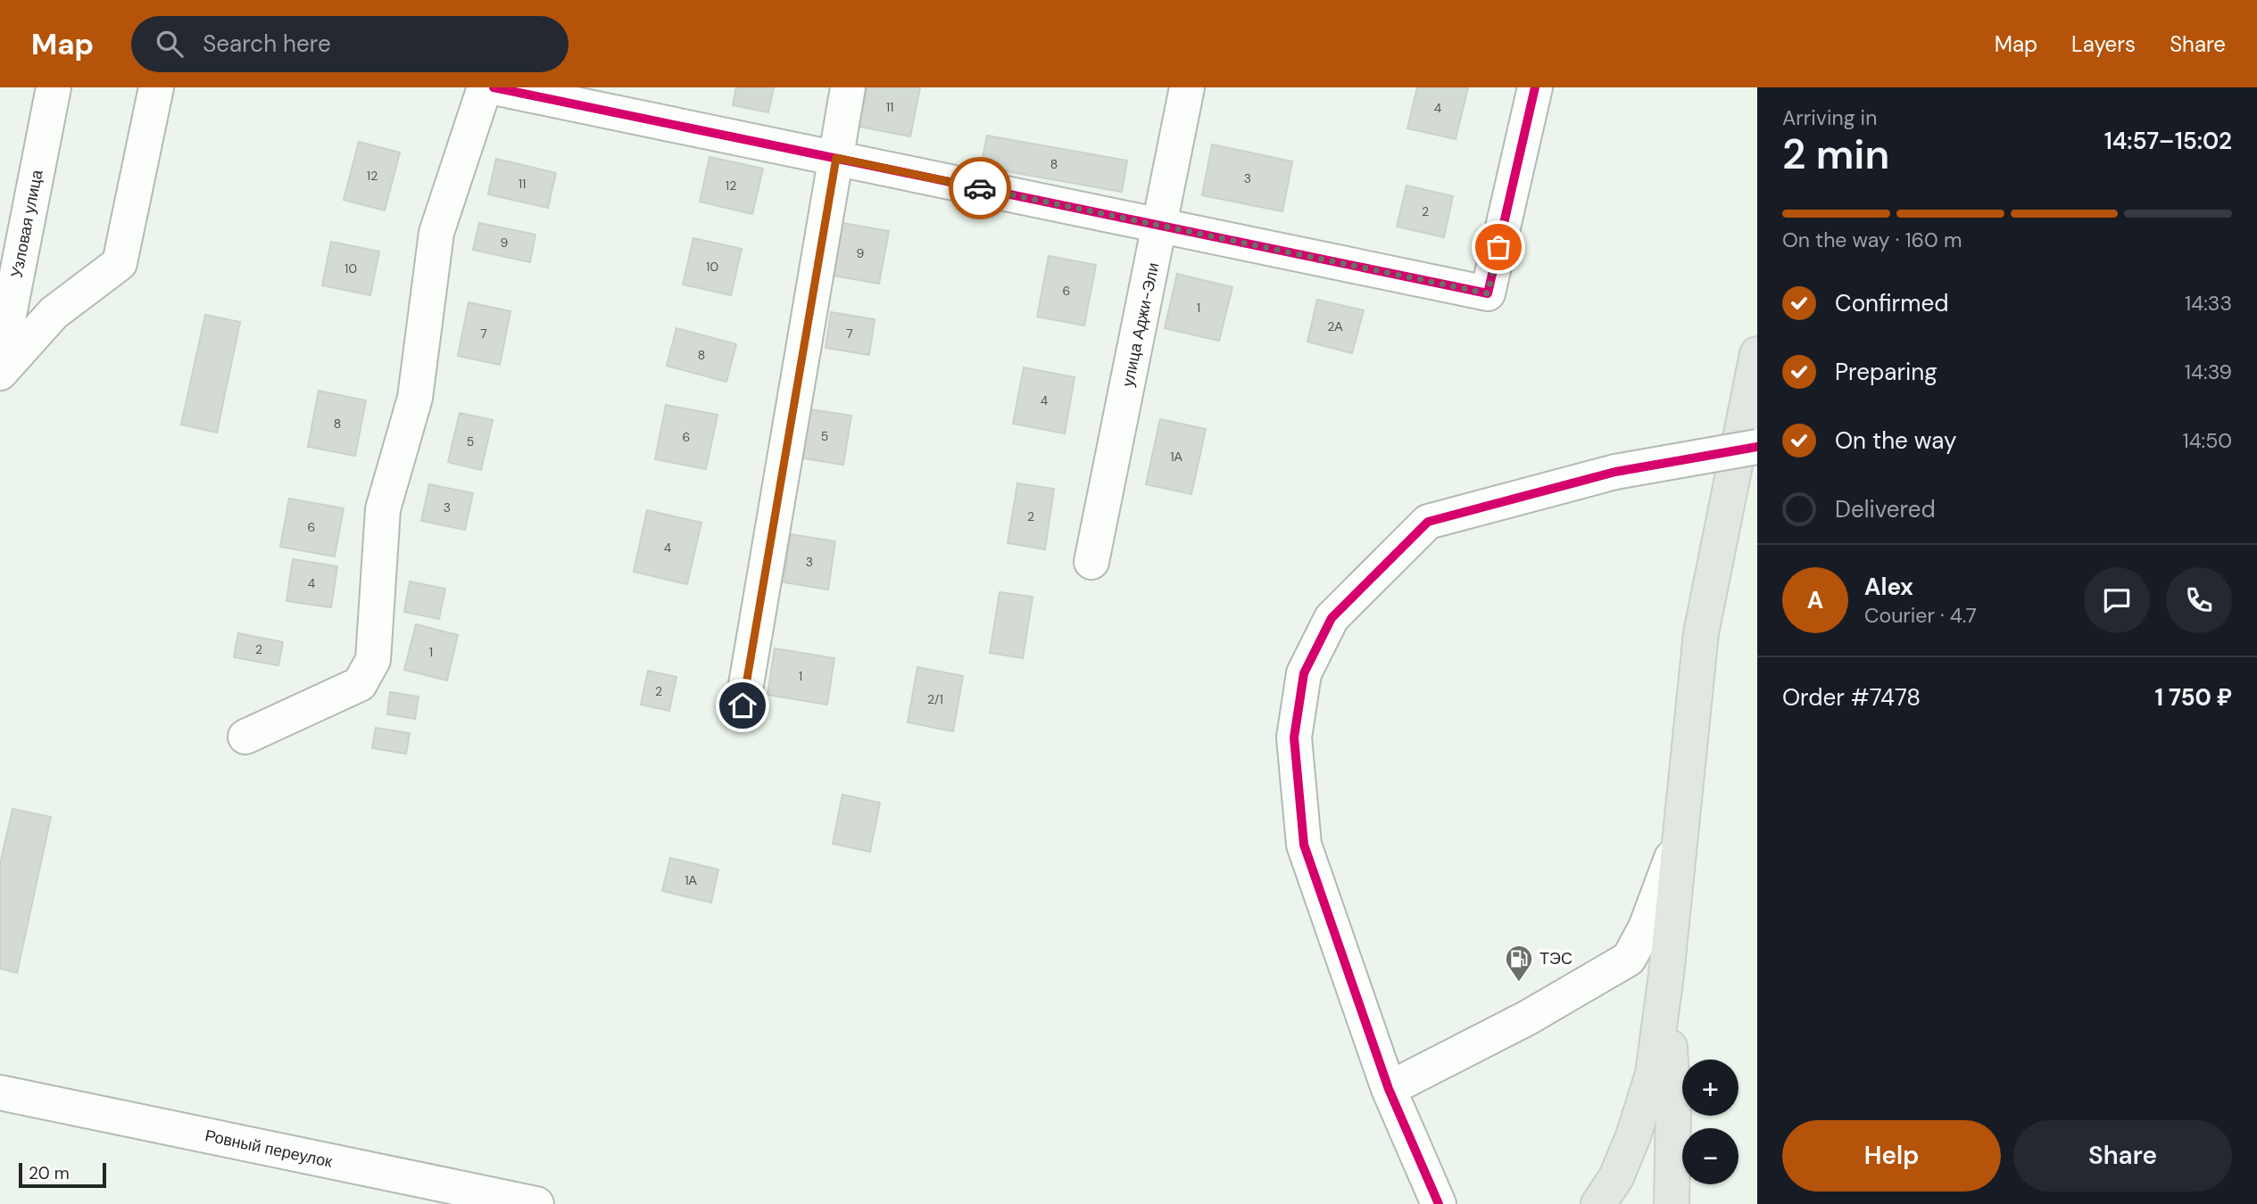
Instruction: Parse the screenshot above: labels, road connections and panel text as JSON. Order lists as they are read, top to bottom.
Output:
{
  "streets": {
    "street": ["Узловая улица", "улица Аджи-Эли", "Ровный переулок"]
  },
  "places": {
    "fuel station": ["ТЭС"]
  },
  "house_numbers": [
    "11",
    "4",
    "8",
    "12",
    "3",
    "11",
    "12",
    "2",
    "9",
    "9",
    "10",
    "10",
    "6",
    "1",
    "2А",
    "7",
    "7",
    "8",
    "4",
    "8",
    "5",
    "6",
    "5",
    "1А",
    "3",
    "2",
    "6",
    "4",
    "3",
    "4",
    "2",
    "1",
    "1",
    "2",
    "2/1",
    "1А"
  ],
  "scale_bar": "20 m",
  "page": {
    "header": "Map",
    "search": "Search here",
    "nav": ["Map", "Layers", "Share"],
    "heading": ["2 min", "Arriving in", "14:57–15:02"],
    "panel": [
      "Alex",
      "Courier · 4.7",
      "Order #7478",
      "1 750 ₽"
    ],
    "bar": "On the way · 160 m",
    "list": [
      ["Confirmed", "14:33"],
      ["Preparing", "14:39"],
      ["On the way", "14:50"],
      "Delivered"
    ],
    "round": "A",
    "map_buttons": ["+", "−"],
    "buttons": ["Help", "Share"],
    "scale": "20 m"
  }
}
